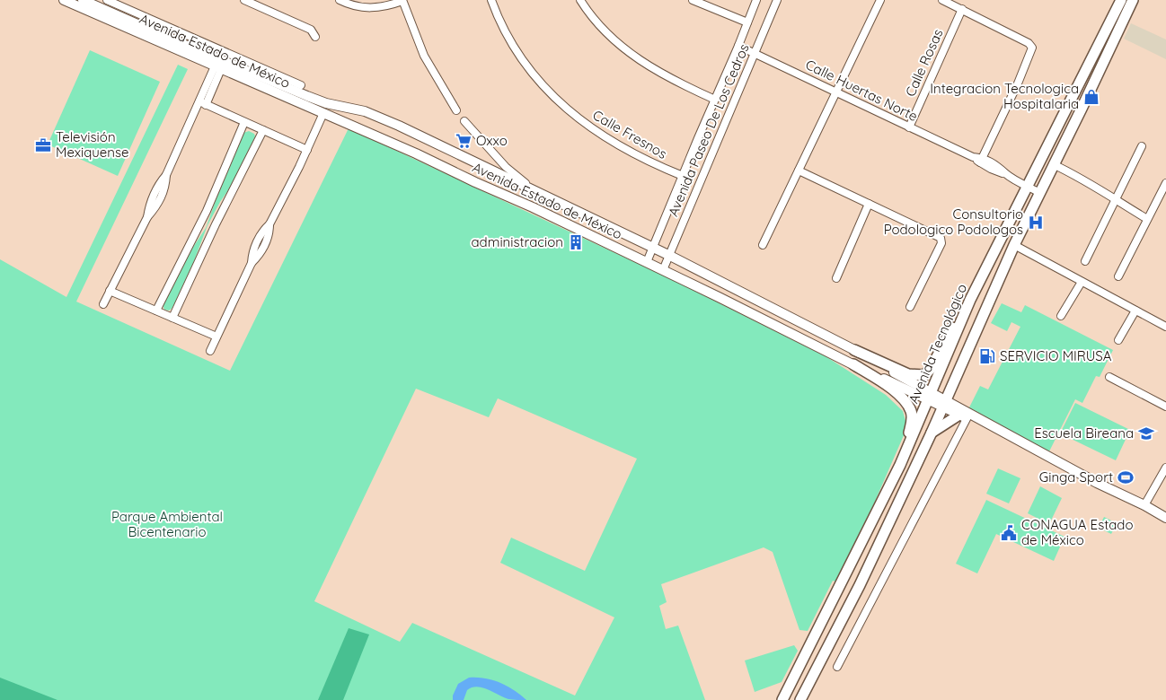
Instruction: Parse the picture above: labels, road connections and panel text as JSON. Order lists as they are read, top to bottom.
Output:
{
  "streets": {
    "main road": ["Avenida Estado de México", "Avenida Tecnológico"],
    "street": [
      "Calle Rosas",
      "Calle Huertas Norte",
      "Avenida Paseo De Los Cedros",
      "Calle Fresnos"
    ]
  },
  "crossings": [
    ["Avenida Estado de México", "Avenida Paseo De Los Cedros"],
    ["Avenida Estado de México", "Avenida Tecnológico"],
    ["Calle Rosas", "Calle Huertas Norte"],
    ["Calle Huertas Norte", "Avenida Paseo De Los Cedros"],
    ["Calle Huertas Norte", "Avenida Tecnológico"],
    ["Avenida Paseo De Los Cedros", "Calle Fresnos"]
  ],
  "parks": ["Parque Ambiental Bicentenario"],
  "places": {
    "shop": ["Integracion Tecnologica Hospitalaria"],
    "supermarket": ["Oxxo"],
    "office": ["Televisión Mexiquense"],
    "hospital": ["Consultorio Podologico Podologos"],
    "building": ["administracion"],
    "fuel station": ["SERVICIO MIRUSA"],
    "school or university": ["Escuela Bireana"],
    "sports": ["Ginga Sport"],
    "public building": ["CONAGUA Estado de México"]
  }
}
